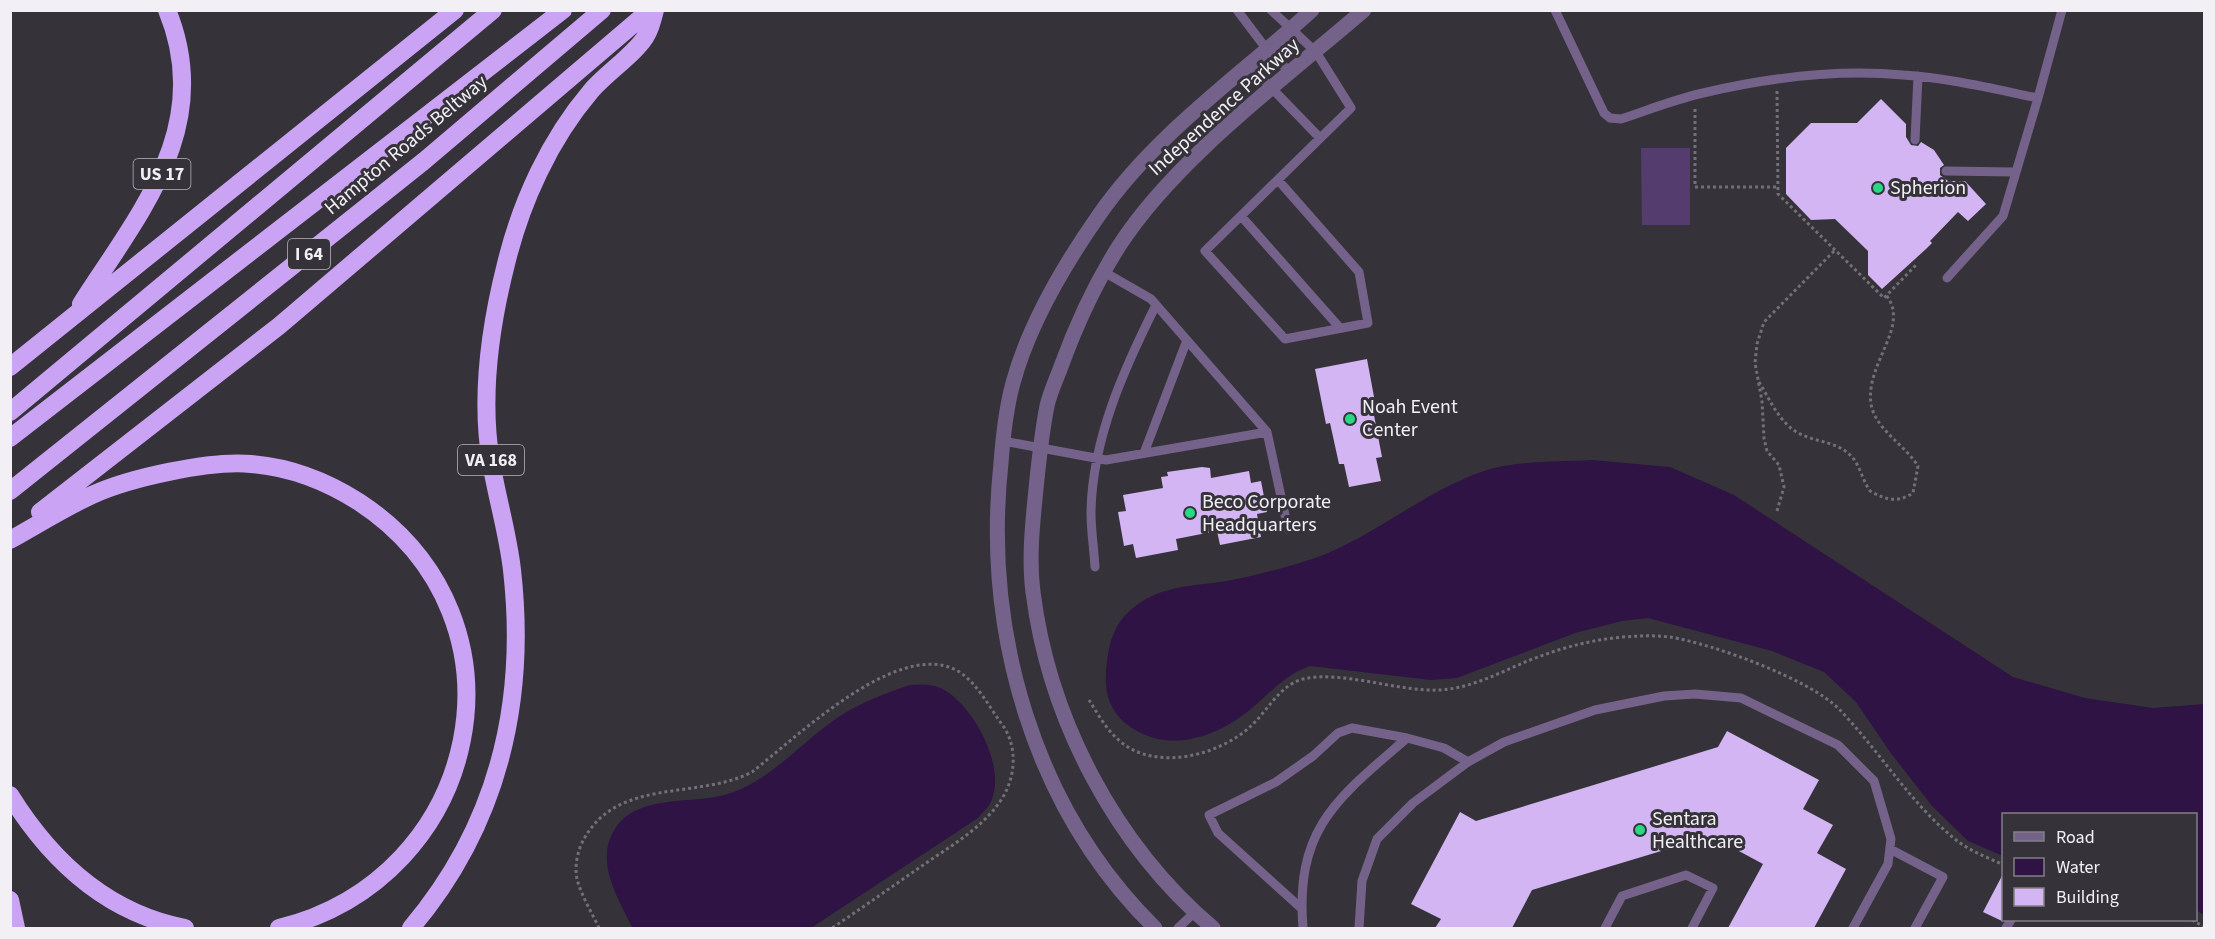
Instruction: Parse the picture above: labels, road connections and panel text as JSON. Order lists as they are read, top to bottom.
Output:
{
  "streets": {
    "highway": [
      "Hampton Roads Beltway",
      "US 17",
      "I 64",
      "VA 168"
    ],
    "street": ["Independence Parkway"]
  },
  "places": [
    "Spherion",
    "Noah Event Center",
    "Beco Corporate Headquarters",
    "Sentara Healthcare"
  ],
  "legend": ["Road", "Water", "Building"]
}
